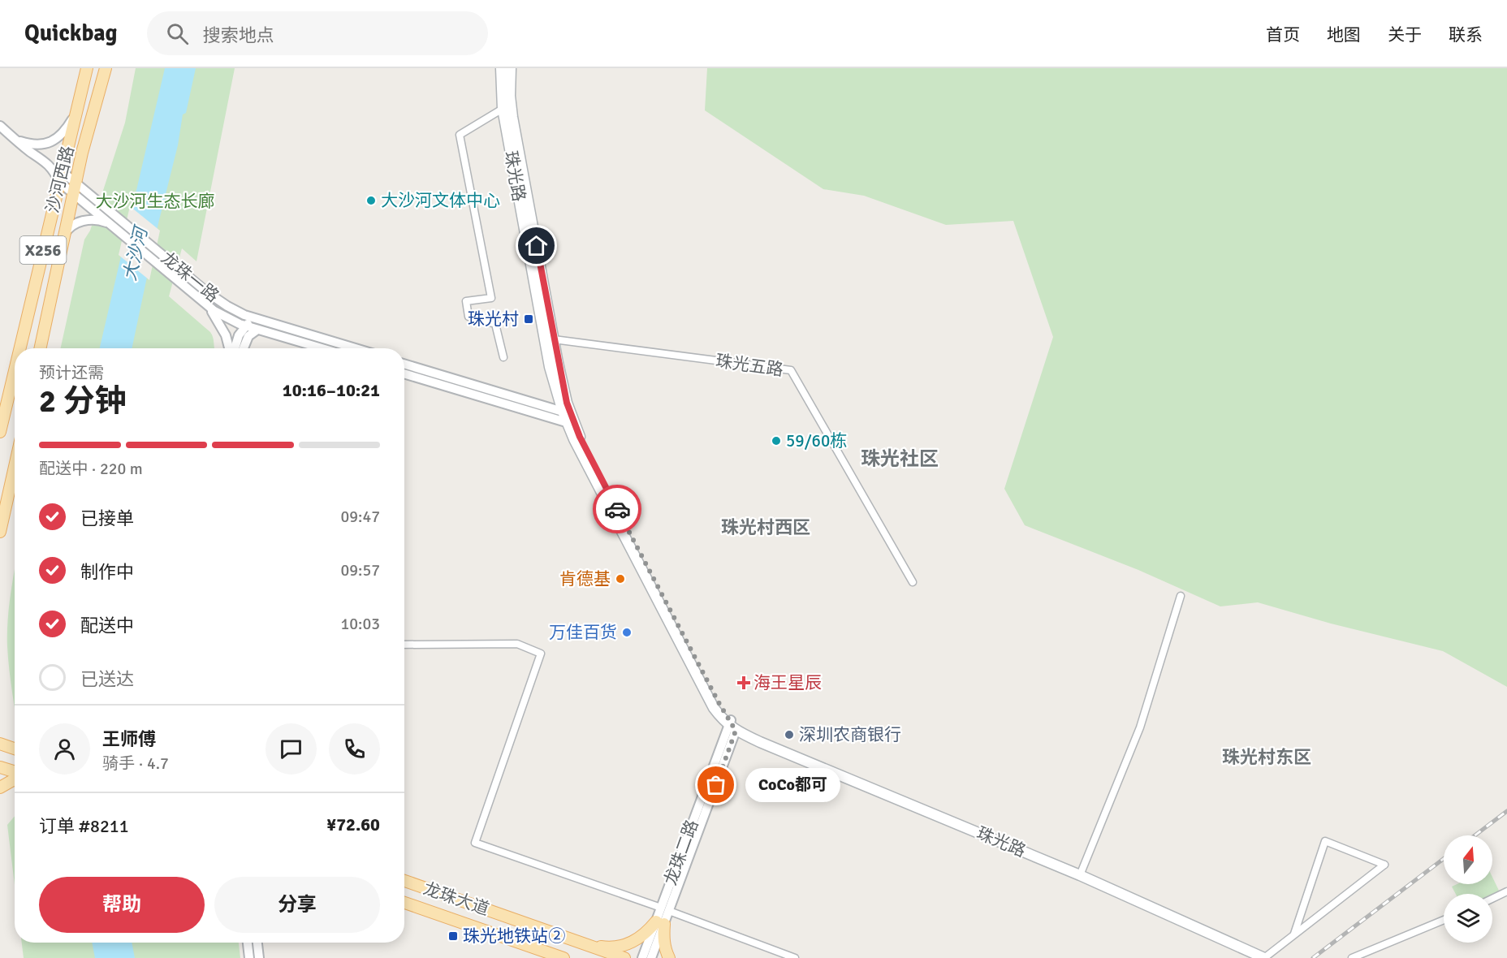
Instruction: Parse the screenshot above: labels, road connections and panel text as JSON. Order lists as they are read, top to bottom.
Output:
{
  "streets": {
    "main road": [
      "珠光路",
      "沙河西路",
      "X256",
      "龙珠大道"
    ],
    "street": ["龙珠一路", "珠光五路", "龙珠二路"]
  },
  "crossings": [
    ["珠光路", "珠光五路"],
    ["珠光路", "龙珠二路"],
    ["沙河西路", "龙珠一路"]
  ],
  "districts": ["珠光社区", "珠光村西区", "珠光村东区"],
  "water": ["大沙河"],
  "parks": ["大沙河生态长廊"],
  "places": {
    "other": [
      "大沙河文体中心",
      "59/60栋",
      "肯德基",
      "万佳百货",
      "深圳农商银行",
      "CoCo都可"
    ],
    "transit": ["珠光村", "珠光地铁站②"],
    "health": ["海王星辰"]
  },
  "north": "top",
  "page": {
    "header": "Quickbag",
    "search": "搜索地点",
    "nav": [
      "首页",
      "地图",
      "关于",
      "联系"
    ],
    "heading": ["2 分钟", "预计还需", "10:16–10:21"],
    "panel": [
      "王师傅",
      "骑手 · 4.7",
      "订单 #8211",
      "¥72.60"
    ],
    "bar": "配送中 · 220 m",
    "list": [
      ["已接单", "09:47"],
      ["制作中", "09:57"],
      ["配送中", "10:03"],
      "已送达"
    ],
    "bubble": "CoCo都可",
    "buttons": ["帮助", "分享"]
  }
}
